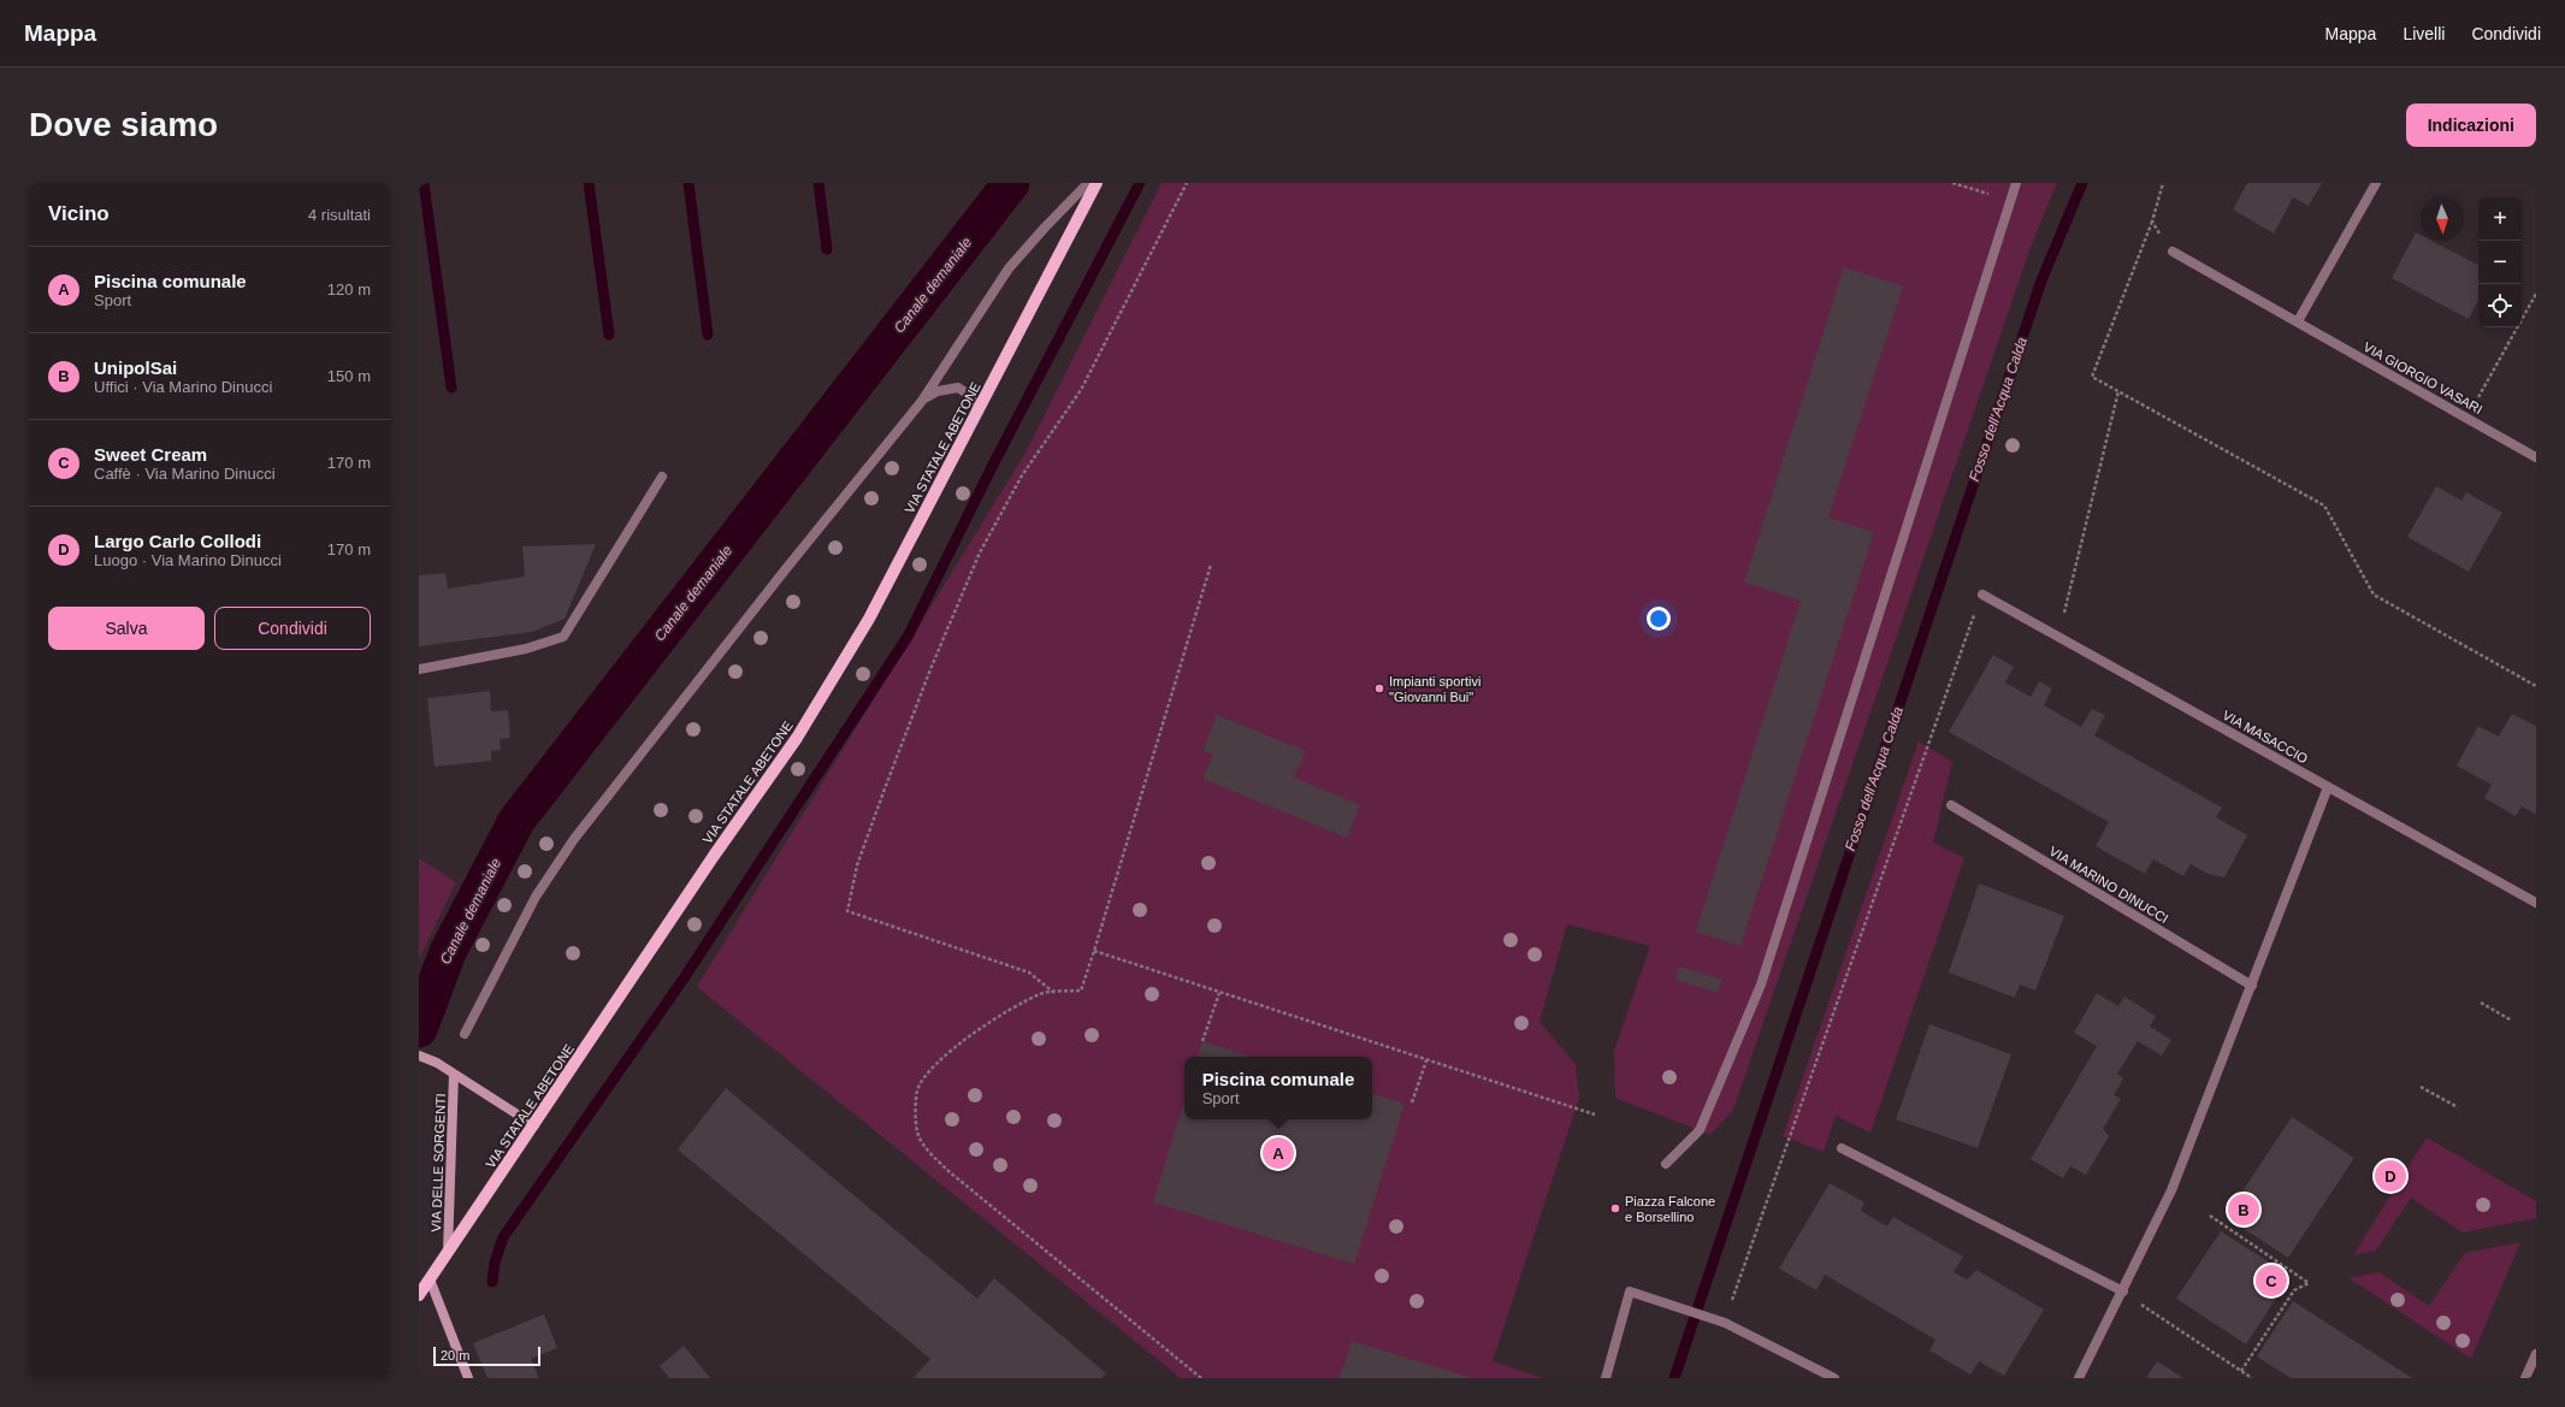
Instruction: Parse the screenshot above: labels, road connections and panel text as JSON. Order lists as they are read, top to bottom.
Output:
{
  "streets": {
    "main road": ["VIA STATALE ABETONE", "VIA DELLE SORGENTI"],
    "street": ["VIA GIORGIO VASARI", "VIA MASACCIO", "VIA MARINO DINUCCI"]
  },
  "crossings": [
    ["VIA STATALE ABETONE", "VIA DELLE SORGENTI"]
  ],
  "water": ["Canale demaniale", "Fosso dell'Acqua Calda"],
  "places": ["Impianti sportivi \"Giovanni Bui\"", "Piazza Falcone e Borsellino"],
  "scale_bar": "20 m",
  "north": "bottom",
  "page": {
    "header": "Mappa",
    "nav": ["Mappa", "Livelli", "Condividi"],
    "buttons": [
      "Indicazioni",
      ["Salva", "Condividi"]
    ],
    "title": "Dove siamo",
    "heading": ["Vicino", "4 risultati"],
    "map_buttons": ["+", "−"],
    "list": [
      {
        "mark": "A",
        "name": "Piscina comunale",
        "note": "Sport",
        "value": "120 m"
      },
      {
        "mark": "B",
        "name": "UnipolSai",
        "note": "Uffici · Via Marino Dinucci",
        "value": "150 m"
      },
      {
        "mark": "C",
        "name": "Sweet Cream",
        "note": "Caffè · Via Marino Dinucci",
        "value": "170 m"
      },
      {
        "mark": "D",
        "name": "Largo Carlo Collodi",
        "note": "Luogo · Via Marino Dinucci",
        "value": "170 m"
      }
    ],
    "popup": ["Piscina comunale", "Sport"],
    "pins": [
      "A",
      "D",
      "B",
      "C"
    ],
    "scale": "20 m"
  }
}
